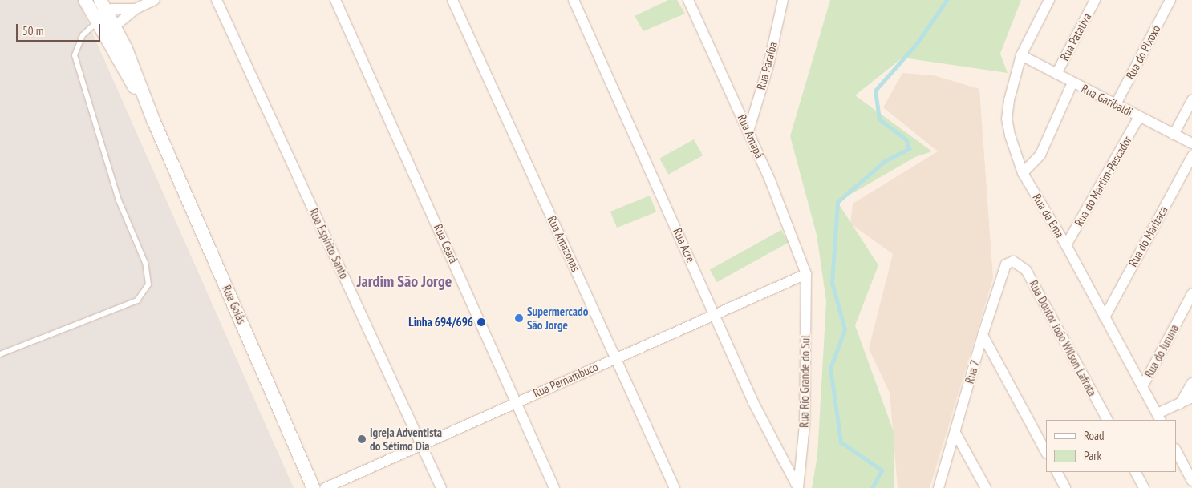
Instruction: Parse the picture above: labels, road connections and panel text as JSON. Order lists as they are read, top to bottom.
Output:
{
  "streets": {
    "street": [
      "Rua Patativa",
      "Rua do Pixoxó",
      "Rua Paraíba",
      "Rua Garibaldi",
      "Rua Amapá",
      "Rua do Martim-Pescador",
      "Rua da Ema",
      "Rua do Maritaca",
      "Rua Espírito Santo",
      "Rua Ceará",
      "Rua Amazonas",
      "Rua Acre",
      "Rua Goiás",
      "Rua Doutor João Wilson Lafrata",
      "Rua do Juruna",
      "Rua 7",
      "Rua Pernambuco",
      "Rua Rio Grande do Sul"
    ]
  },
  "crossings": [
    ["Rua Patativa", "Rua Garibaldi"],
    ["Rua do Pixoxó", "Rua Garibaldi"],
    ["Rua Paraíba", "Rua Amapá"],
    ["Rua Garibaldi", "Rua do Martim-Pescador"],
    ["Rua Garibaldi", "Rua da Ema"],
    ["Rua Amapá", "Rua Pernambuco"],
    ["Rua Amapá", "Rua Rio Grande do Sul"],
    ["Rua do Martim-Pescador", "Rua da Ema"],
    ["Rua da Ema", "Rua do Maritaca"],
    ["Rua da Ema", "Rua do Juruna"],
    ["Rua Espírito Santo", "Rua Pernambuco"],
    ["Rua Ceará", "Rua Pernambuco"],
    ["Rua Amazonas", "Rua Pernambuco"],
    ["Rua Acre", "Rua Pernambuco"],
    ["Rua Acre", "Rua Rio Grande do Sul"],
    ["Rua Doutor João Wilson Lafrata", "Rua 7"],
    ["Rua Pernambuco", "Rua Rio Grande do Sul"]
  ],
  "districts": ["Jardim São Jorge"],
  "places": ["Supermercado São Jorge", "Linha 694/696", "Igreja Adventista do Sétimo Dia"],
  "legend": ["Road", "Park"],
  "scale_bar": "50 m"
}
